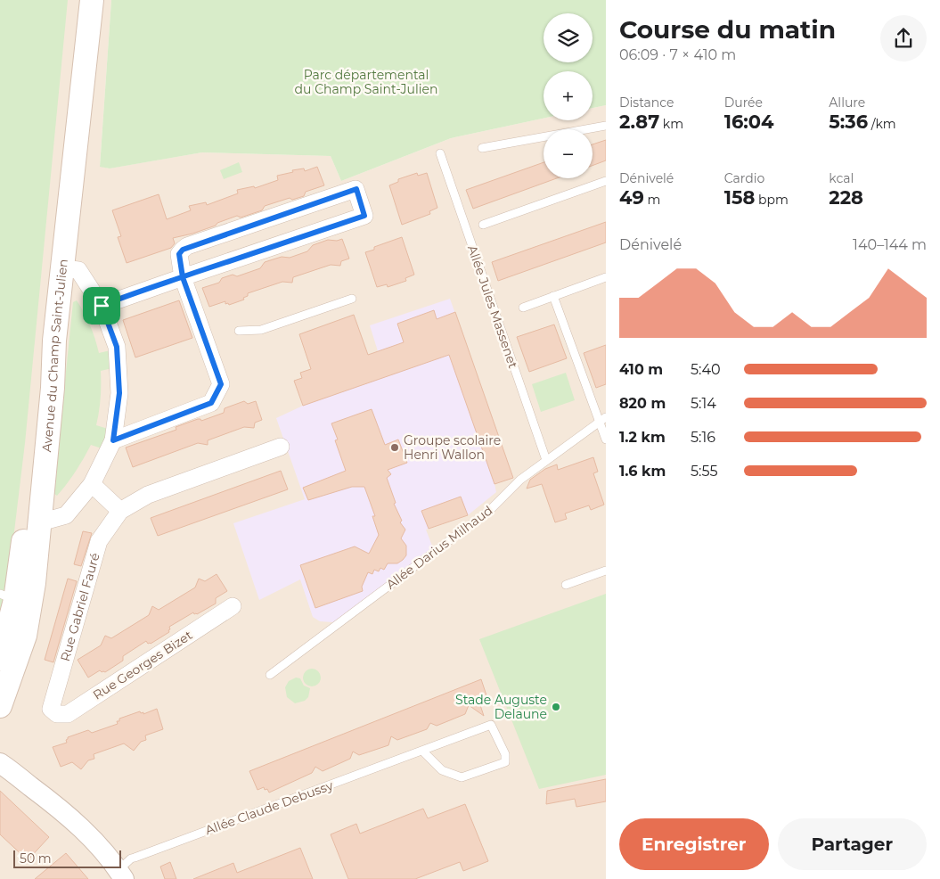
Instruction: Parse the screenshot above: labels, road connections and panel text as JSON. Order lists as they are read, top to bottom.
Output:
{
  "streets": {
    "main road": ["Avenue du Champ Saint-Julien"],
    "street": ["Rue Gabriel Fauré", "Rue Georges Bizet"],
    "lane": ["Allée Jules Massenet", "Allée Darius Milhaud", "Allée Claude Debussy"]
  },
  "crossings": [
    ["Allée Jules Massenet", "Allée Darius Milhaud"],
    ["Rue Gabriel Fauré", "Rue Georges Bizet"]
  ],
  "parks": ["Parc départemental du Champ Saint-Julien"],
  "places": ["Groupe scolaire Henri Wallon", "Stade Auguste Delaune"],
  "scale_bar": "50 m",
  "page": {
    "heading": ["Course du matin", "06:09 · 7 × 410 m"],
    "map_buttons": ["+", "−"],
    "stats": [
      ["Distance", "2.87 km"],
      ["Durée", "16:04"],
      ["Allure", "5:36 /km"],
      ["Dénivelé", "49 m"],
      ["Cardio", "158 bpm"],
      ["kcal", "228"]
    ],
    "chart": ["Dénivelé", "140–144 m"],
    "list": [
      {
        "name": "410 m",
        "note": "5:40"
      },
      {
        "name": "820 m",
        "note": "5:14"
      },
      {
        "name": "1.2 km",
        "note": "5:16"
      },
      {
        "name": "1.6 km",
        "note": "5:55"
      }
    ],
    "buttons": ["Enregistrer", "Partager"],
    "scale": "50 m"
  }
}
